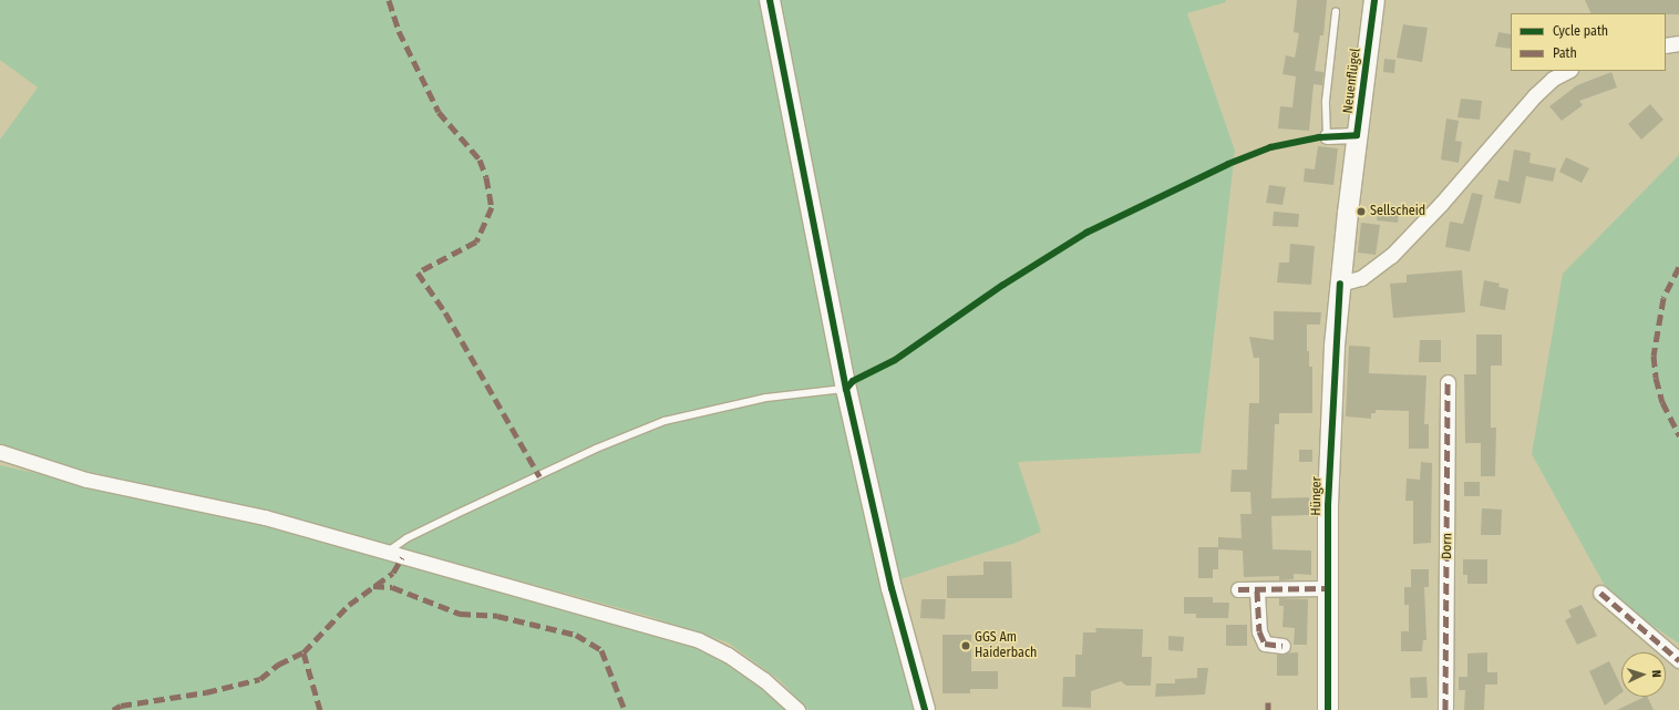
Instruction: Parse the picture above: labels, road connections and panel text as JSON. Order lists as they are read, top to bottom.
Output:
{
  "streets": {
    "street": ["Neuenflügel", "Hünger", "Dorn"]
  },
  "crossings": [
    ["Neuenflügel", "Hünger"]
  ],
  "places": ["Sellscheid", "GGS Am Haiderbach"],
  "legend": ["Cycle path", "Path"],
  "north": "right"
}
